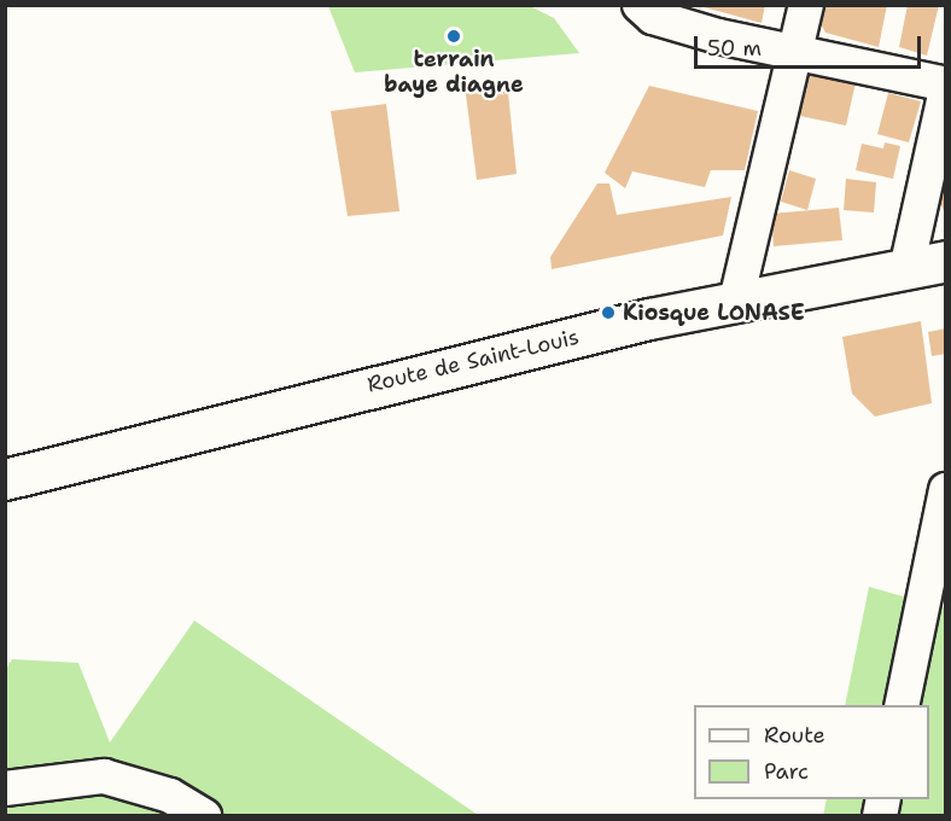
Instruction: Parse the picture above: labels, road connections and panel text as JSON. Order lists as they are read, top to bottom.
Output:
{
  "streets": {
    "main road": ["Route de Saint-Louis"]
  },
  "places": ["terrain baye diagne", "Kiosque LONASE"],
  "legend": ["Route", "Parc"],
  "scale_bar": "50 m"
}
